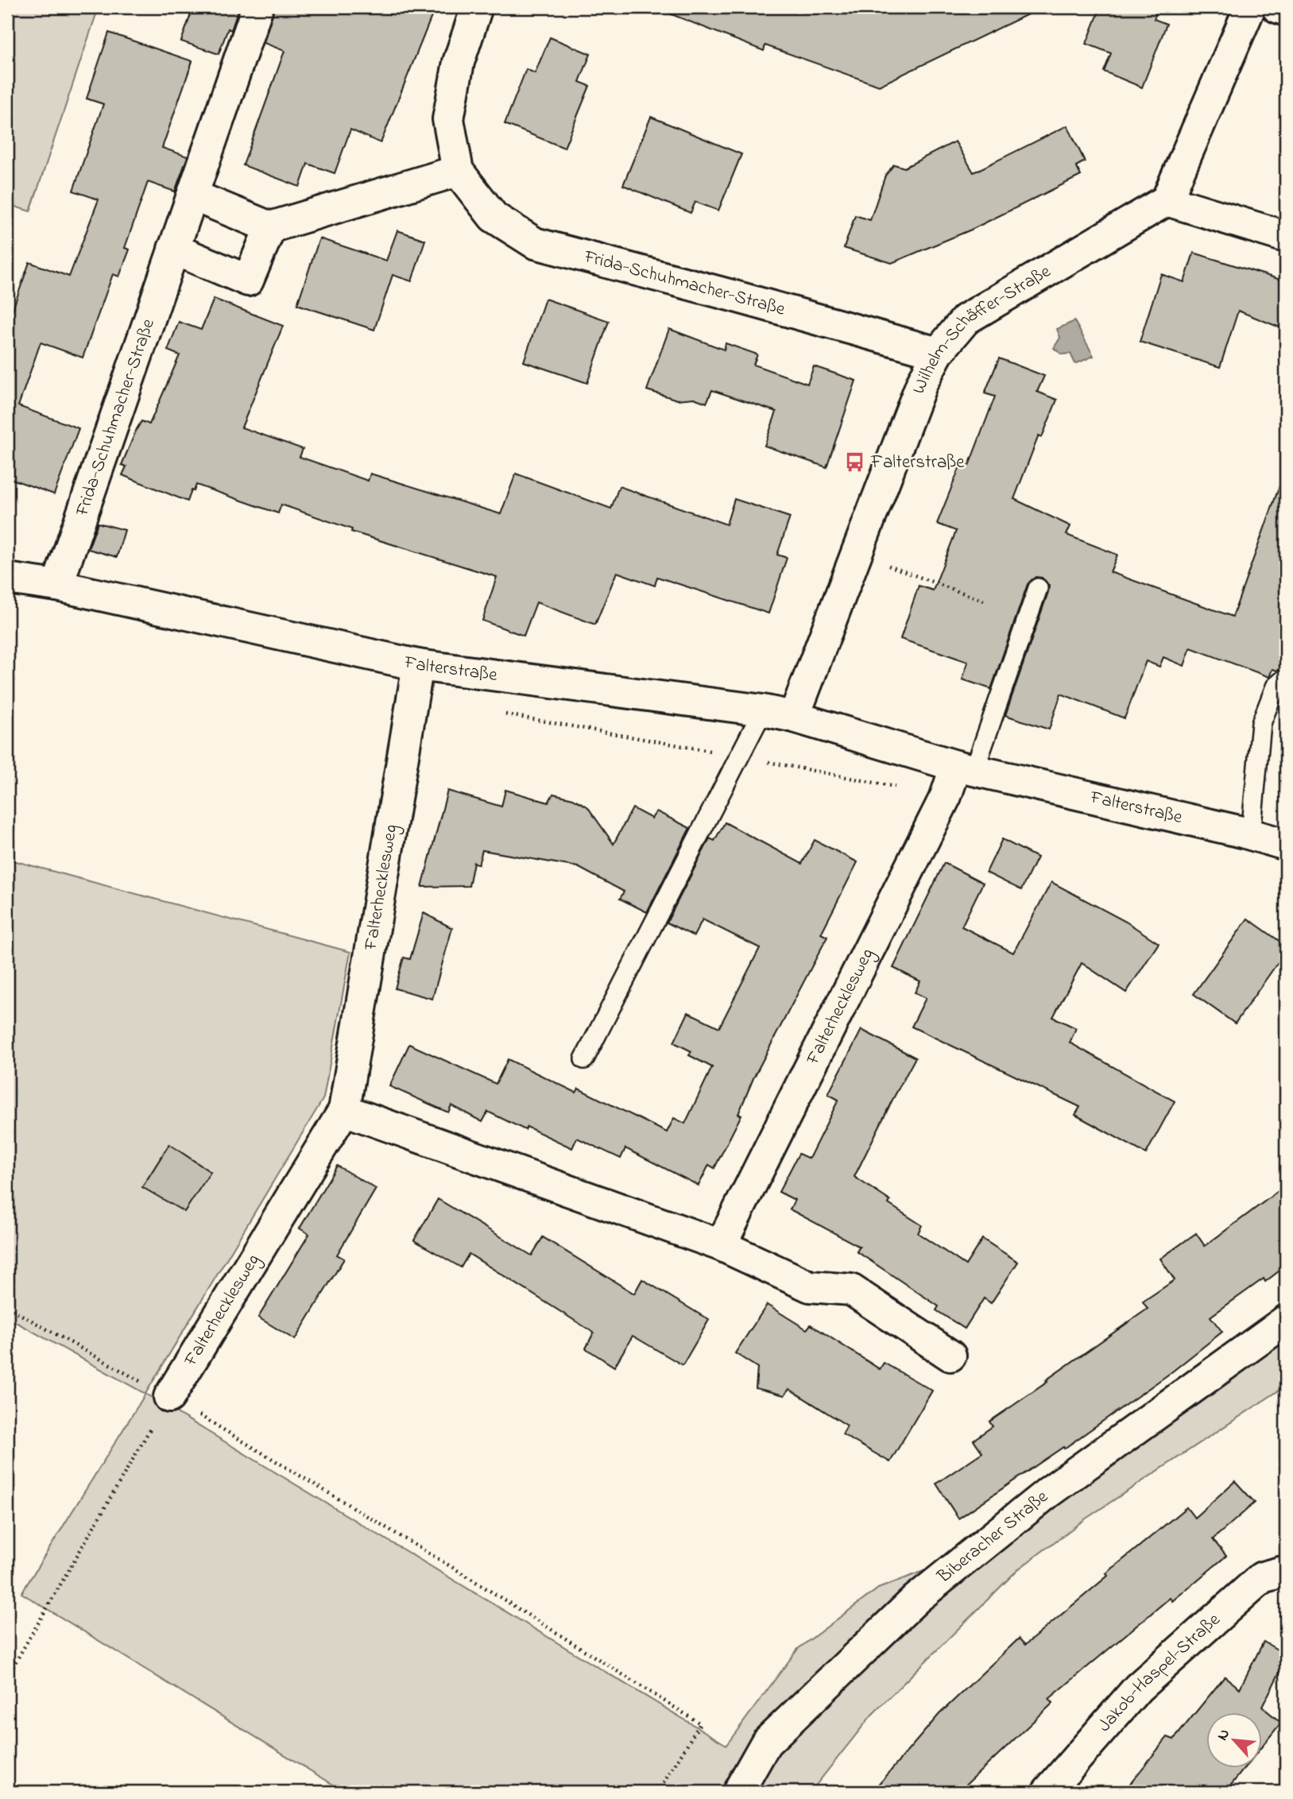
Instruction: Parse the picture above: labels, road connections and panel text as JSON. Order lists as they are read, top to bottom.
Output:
{
  "streets": {
    "street": [
      "Frida-Schuhmacher-Straße",
      "Wilhelm-Schäffer-Straße",
      "Falterstraße",
      "Falterhecklesweg",
      "Biberacher Straße",
      "Jakob-Haspel-Straße"
    ]
  },
  "crossings": [
    ["Frida-Schuhmacher-Straße", "Wilhelm-Schäffer-Straße"],
    ["Frida-Schuhmacher-Straße", "Falterstraße"],
    ["Wilhelm-Schäffer-Straße", "Falterstraße"],
    ["Falterstraße", "Falterhecklesweg"]
  ],
  "places": {
    "bus stop": ["Falterstraße"]
  },
  "north": "top left"
}
